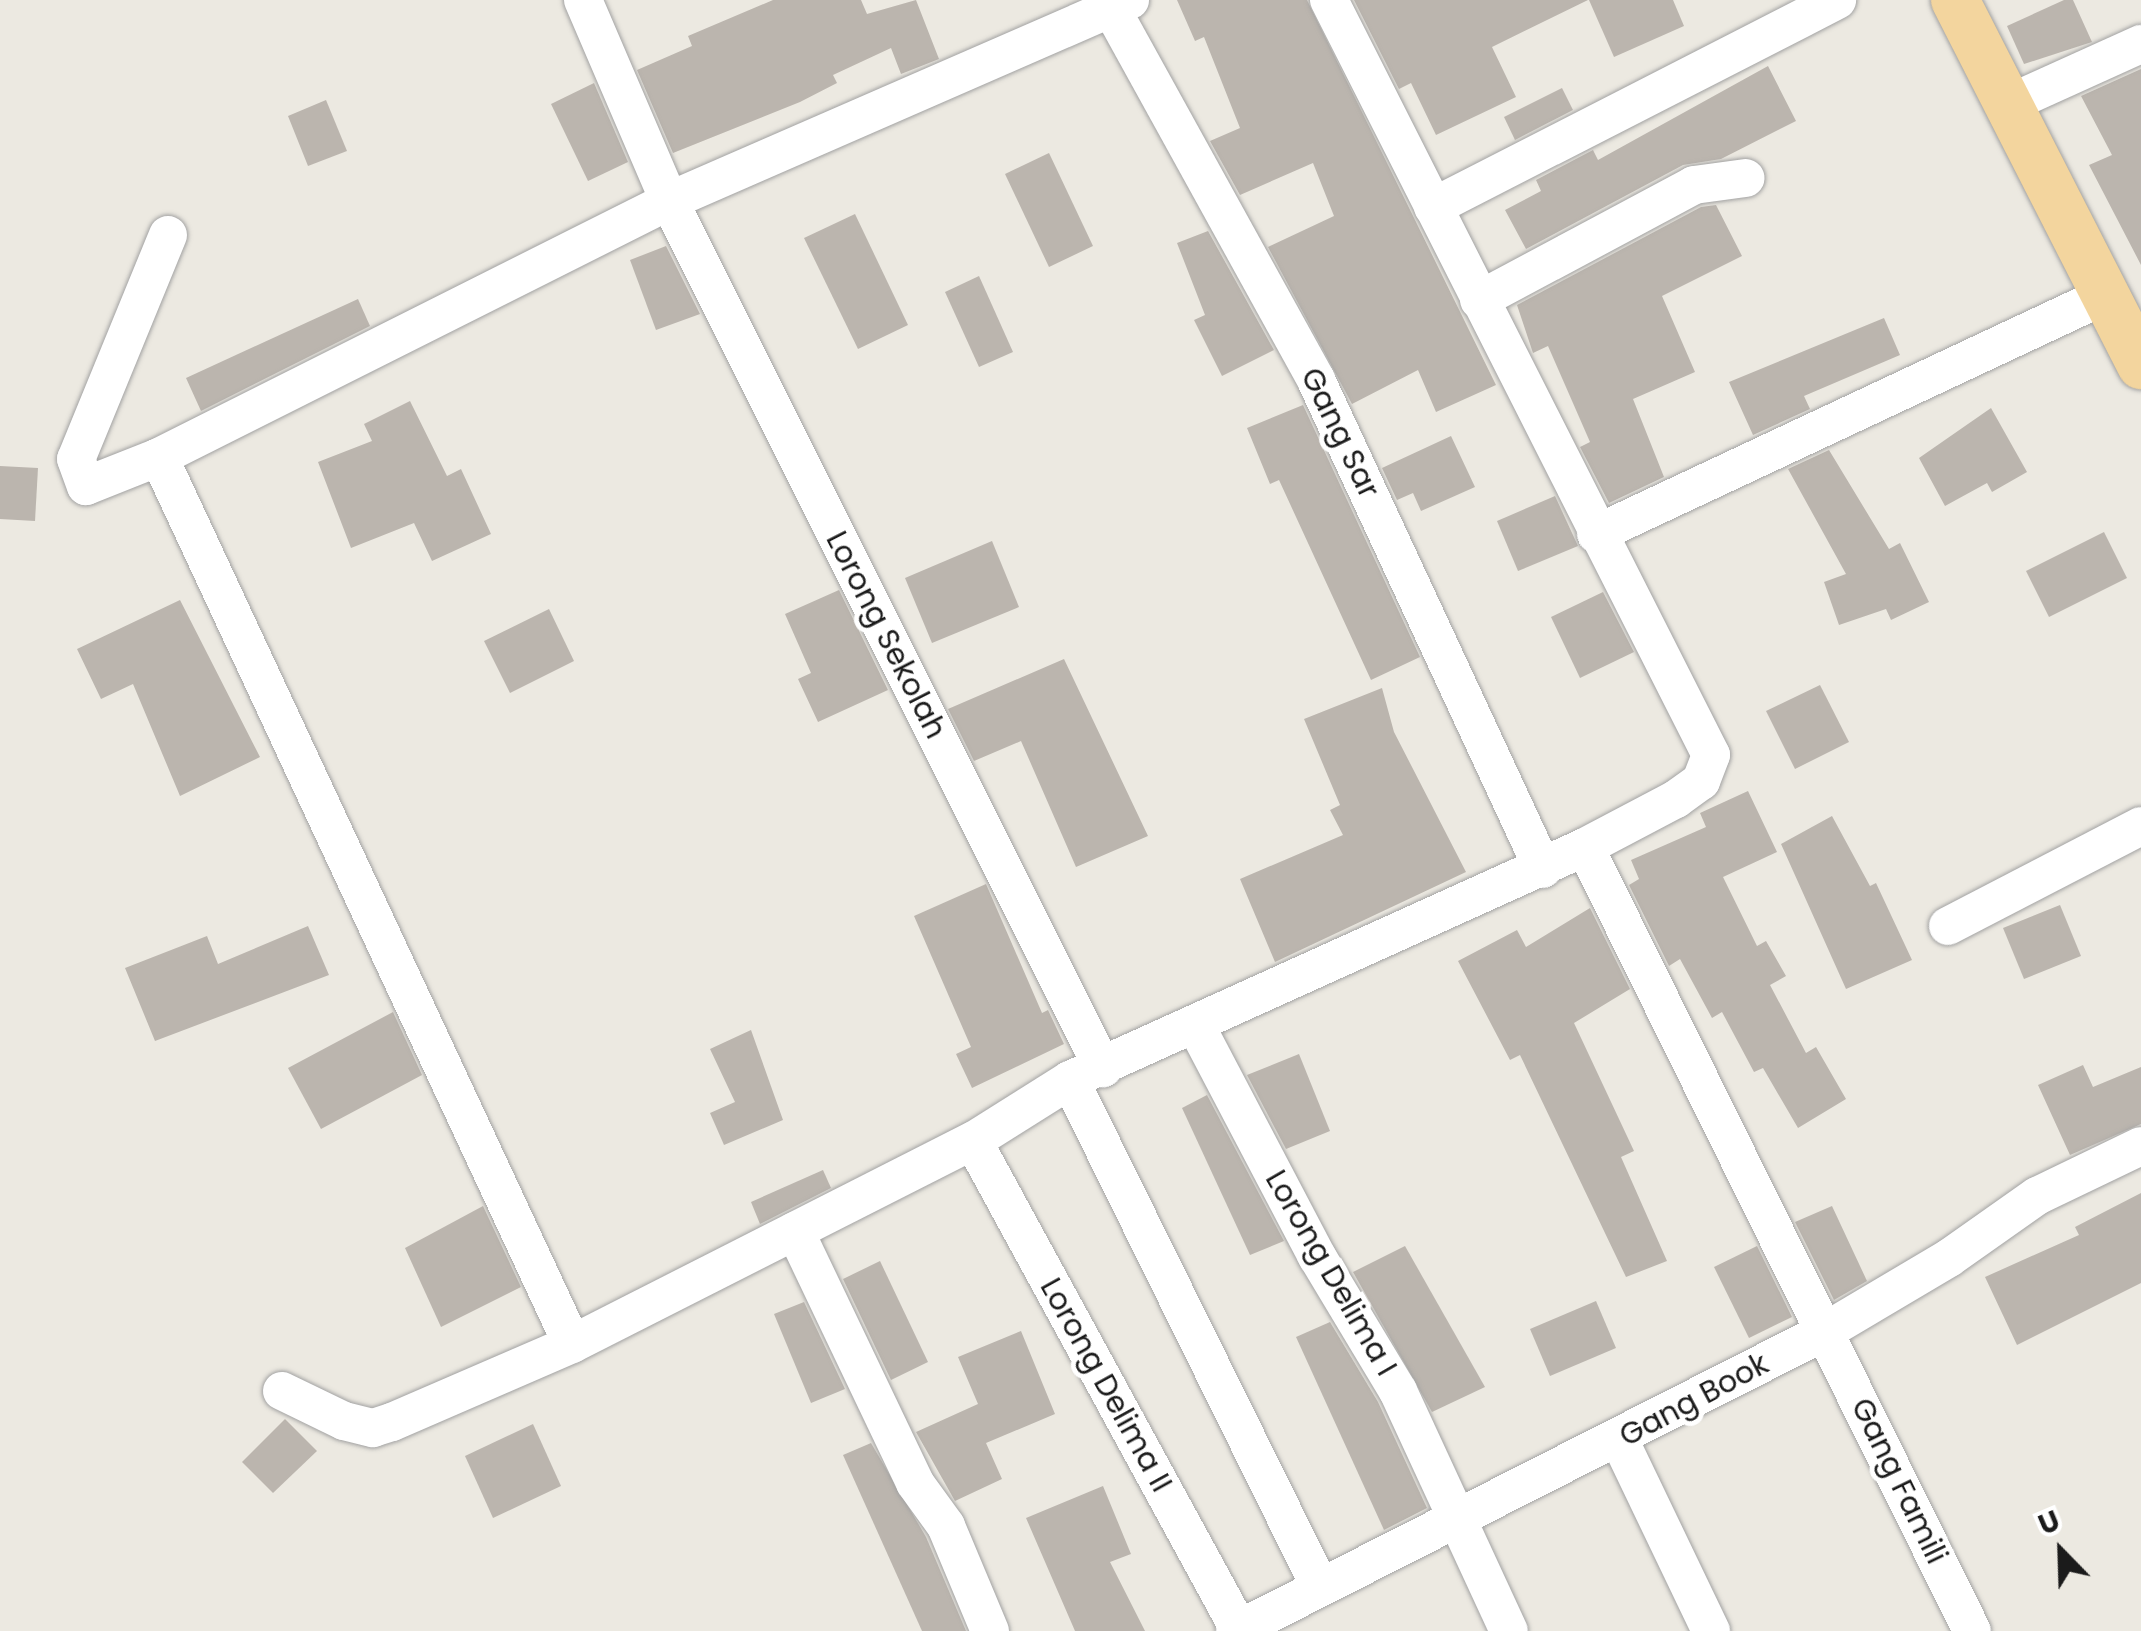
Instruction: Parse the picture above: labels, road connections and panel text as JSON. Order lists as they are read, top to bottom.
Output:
{
  "streets": {
    "street": [
      "Gang Sar",
      "Lorong Sekolah",
      "Lorong Delima I",
      "Lorong Delima II",
      "Gang Book",
      "Gang Famili"
    ]
  },
  "crossings": [
    ["Lorong Sekolah", "Gang Book"],
    ["Lorong Delima I", "Gang Book"],
    ["Lorong Delima II", "Gang Book"],
    ["Gang Book", "Gang Famili"]
  ],
  "north": "top left"
}
